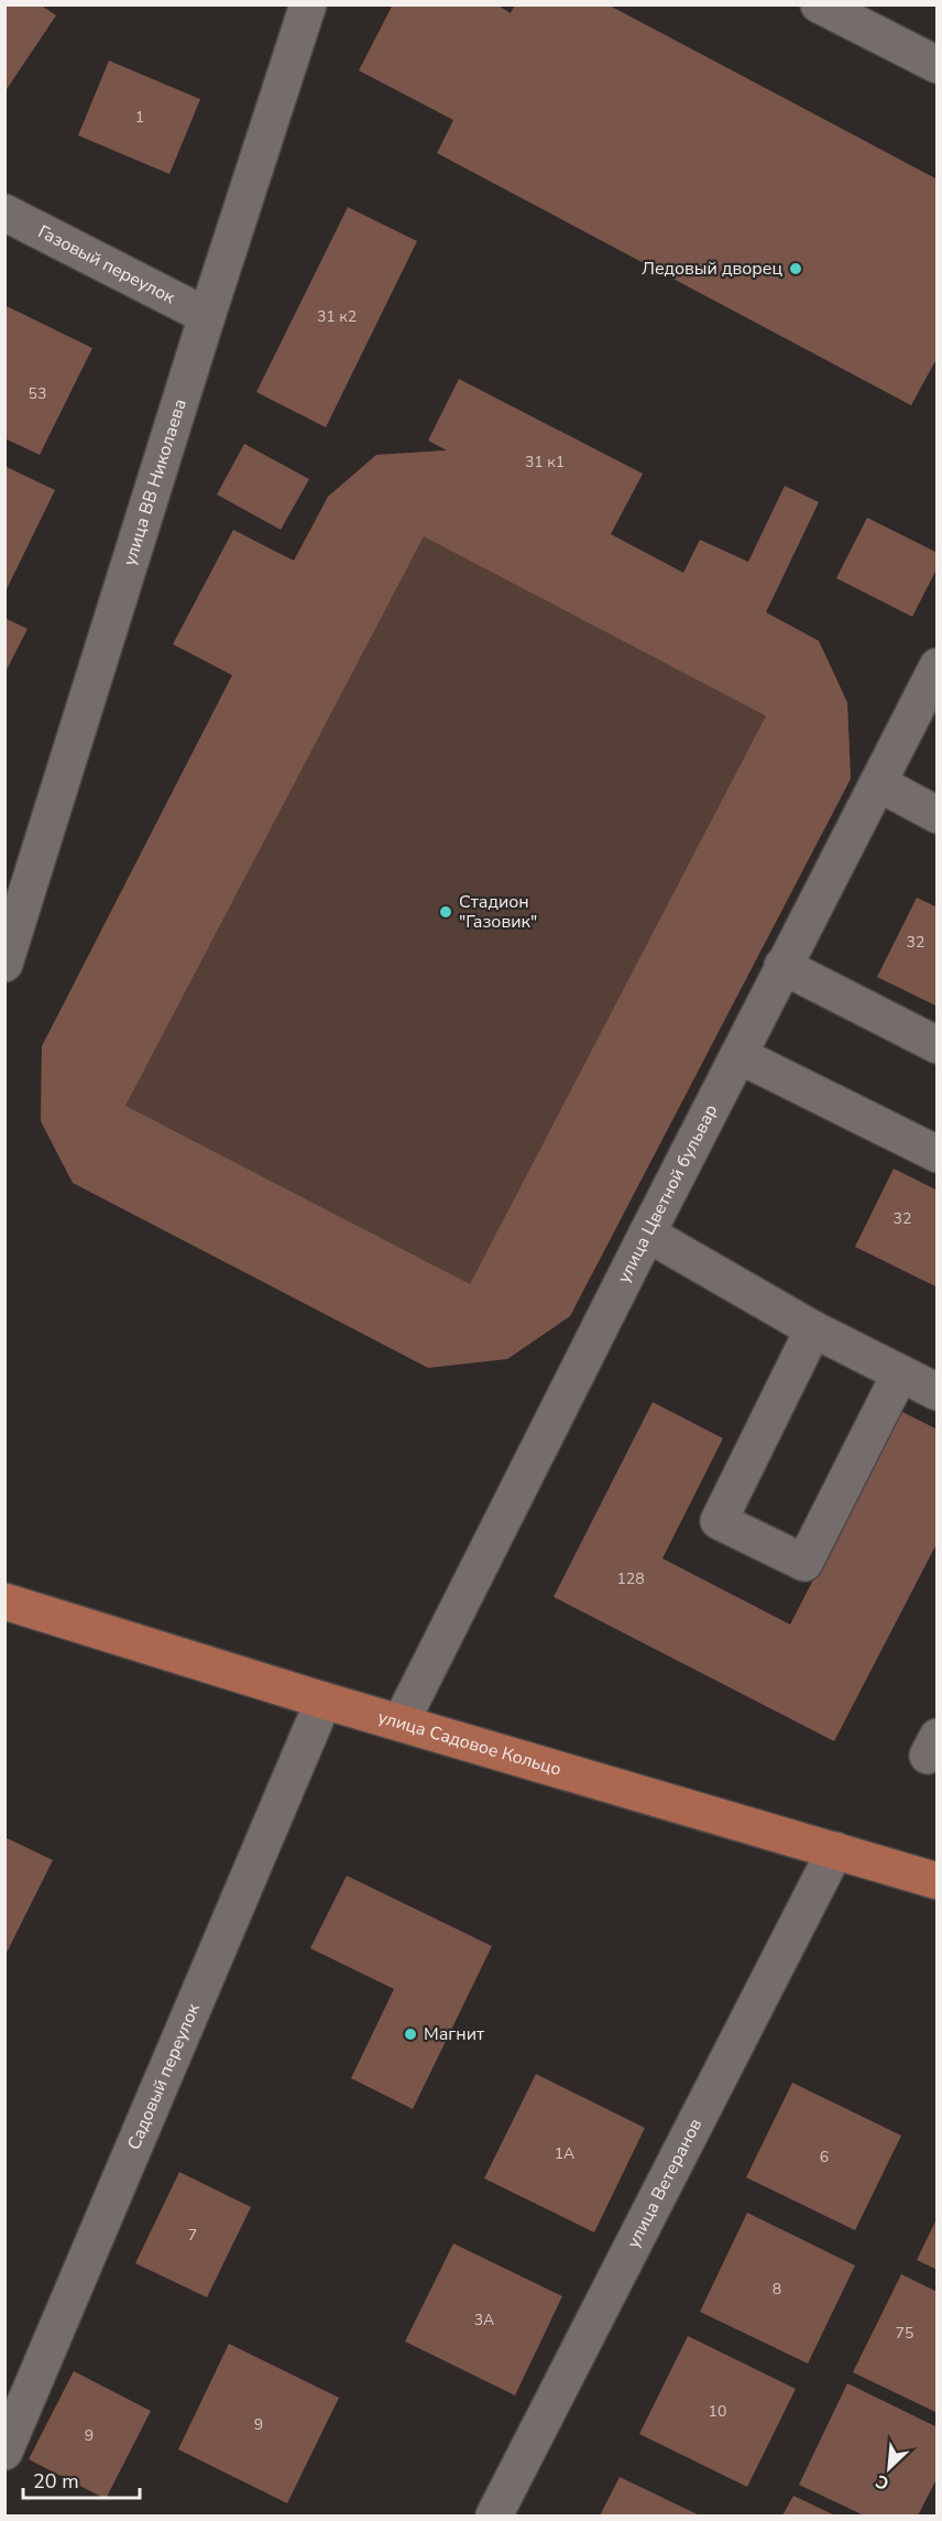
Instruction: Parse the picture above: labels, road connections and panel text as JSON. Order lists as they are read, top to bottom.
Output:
{
  "streets": {
    "main road": ["улица Садовое Кольцо"],
    "street": [
      "Газовый переулок",
      "улица ВВ Николаева",
      "улица Цветной бульвар",
      "Садовый переулок",
      "улица Ветеранов"
    ]
  },
  "crossings": [
    ["Газовый переулок", "улица ВВ Николаева"],
    ["улица Цветной бульвар", "улица Садовое Кольцо"],
    ["улица Садовое Кольцо", "Садовый переулок"],
    ["улица Садовое Кольцо", "улица Ветеранов"]
  ],
  "places": ["Ледовый дворец", "Стадион \"Газовик\"", "Магнит"],
  "house_numbers": [
    "1",
    "31 к2",
    "53",
    "31 к1",
    "32",
    "32",
    "128",
    "1А",
    "6",
    "7",
    "8",
    "3А",
    "75",
    "10",
    "9",
    "9"
  ],
  "scale_bar": "20 m",
  "north": "bottom left"
}
